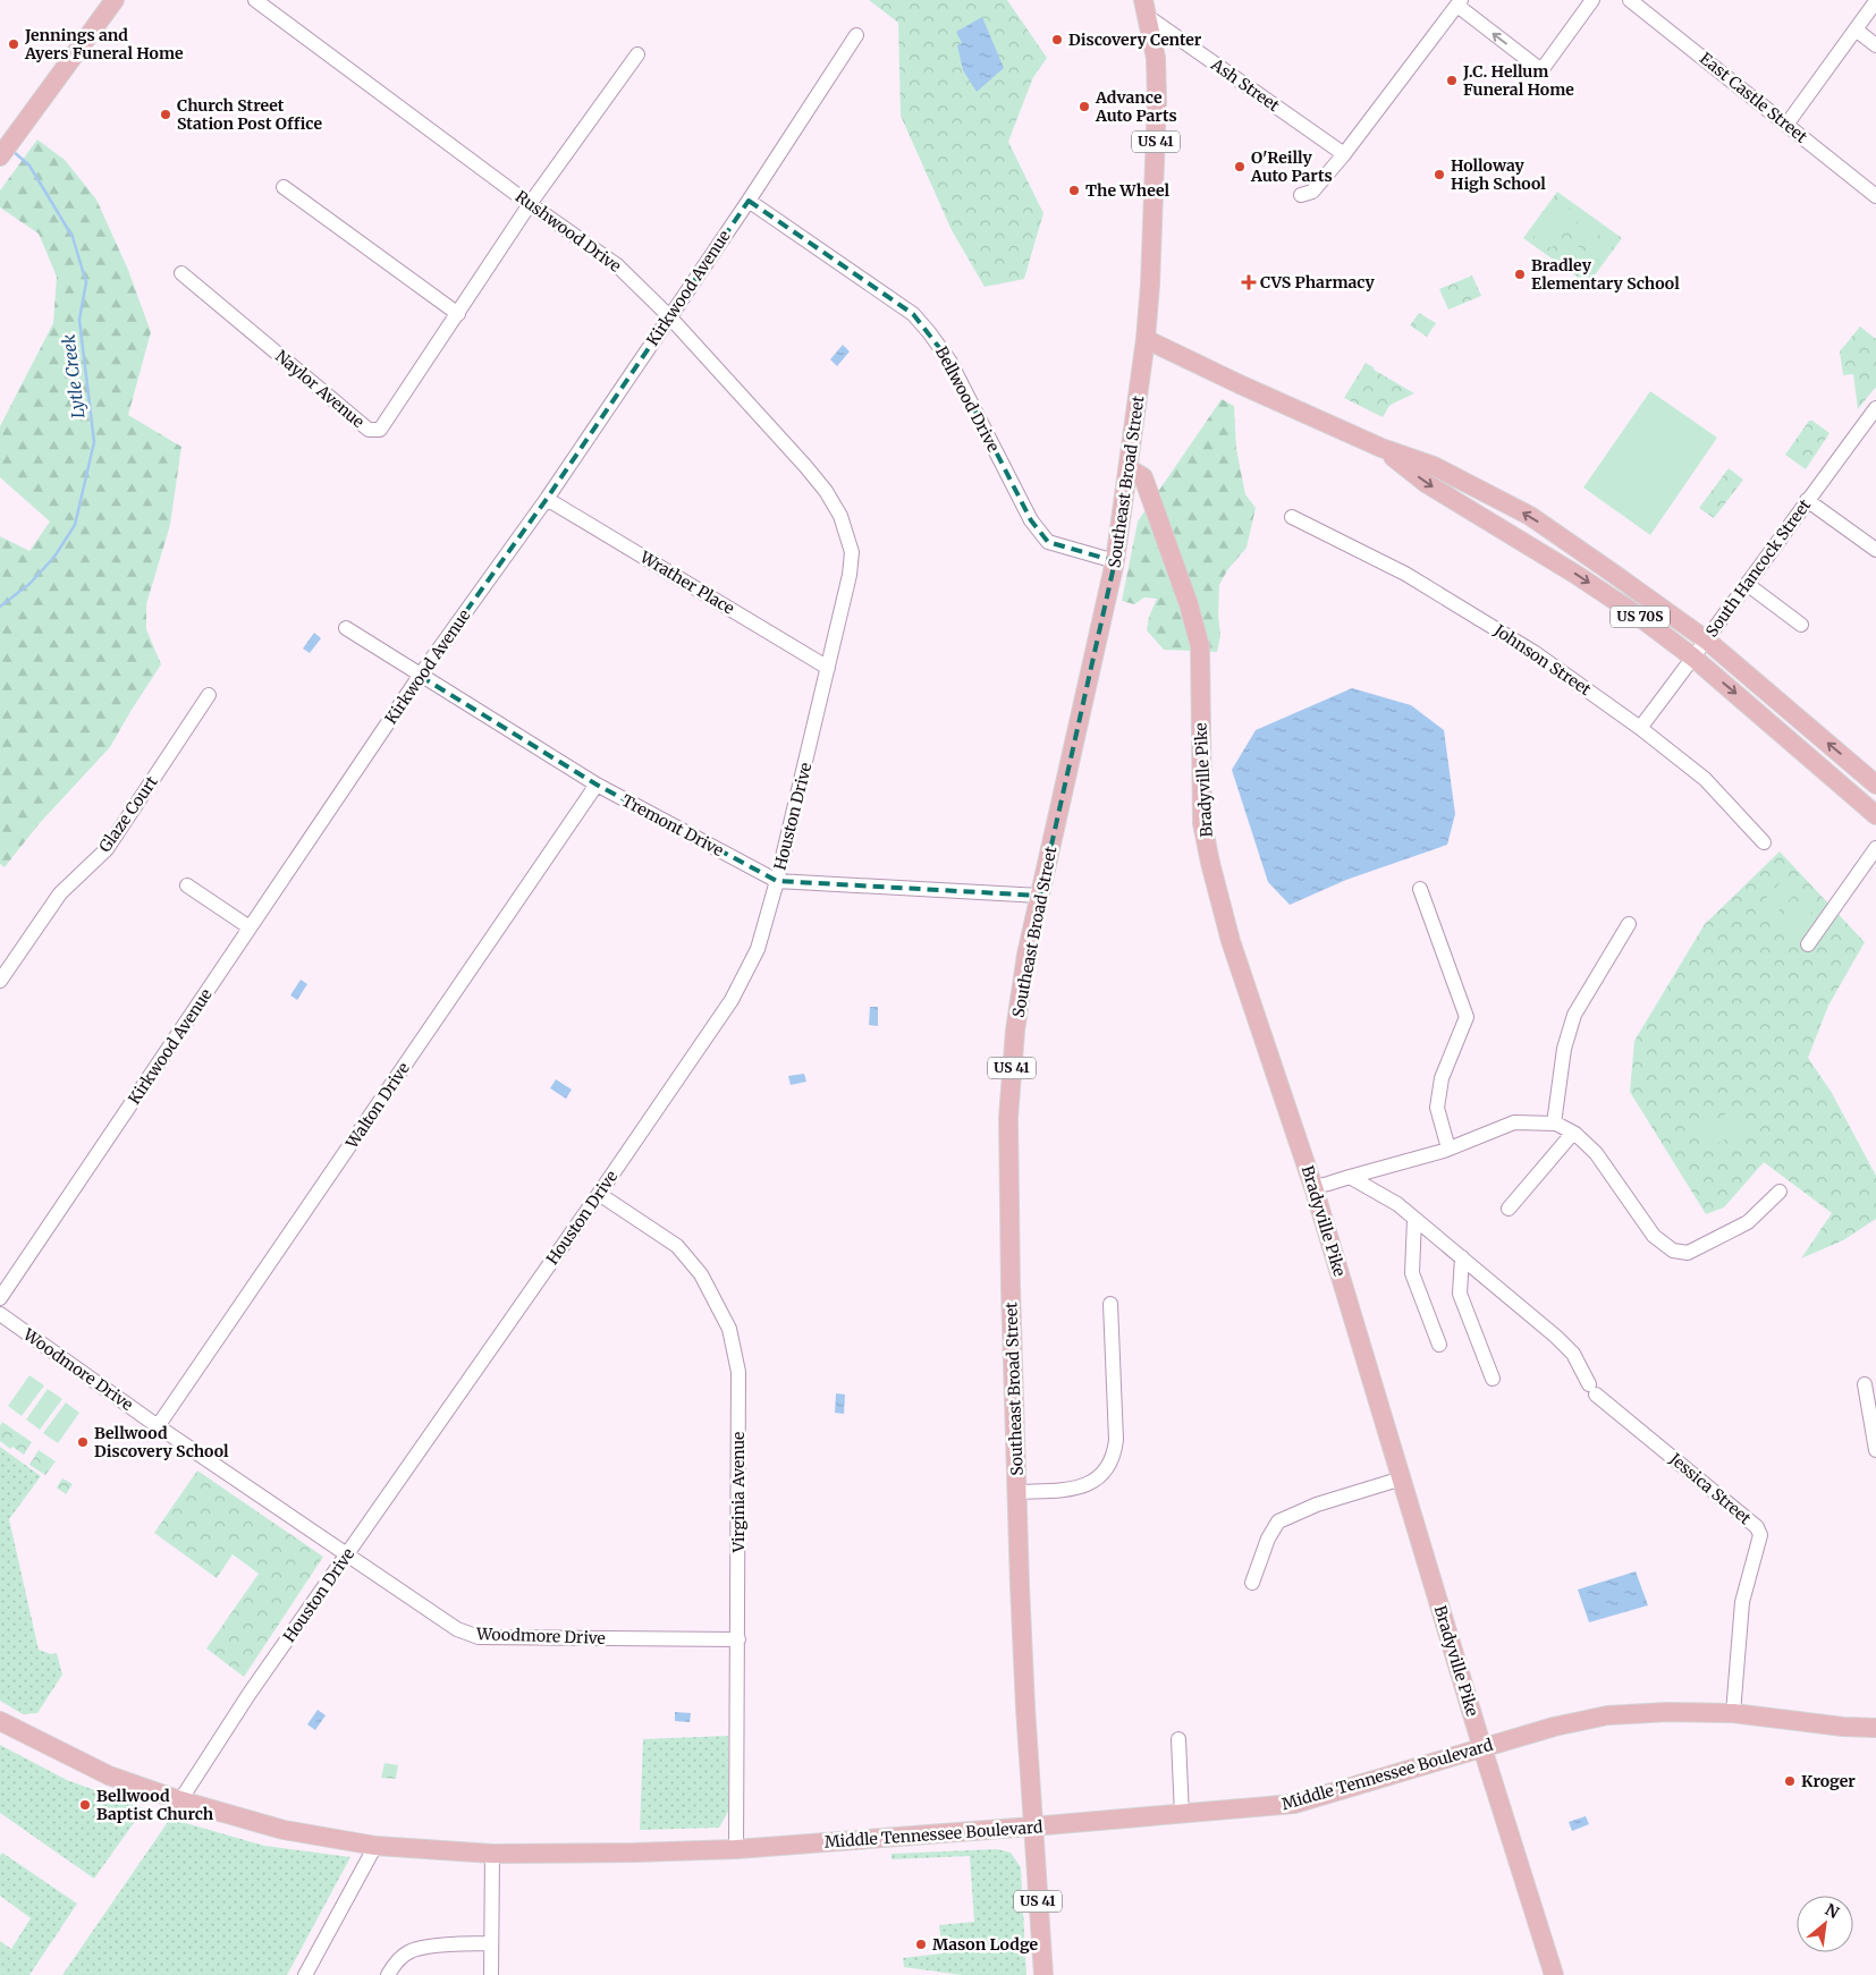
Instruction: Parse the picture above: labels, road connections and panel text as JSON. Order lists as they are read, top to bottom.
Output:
{
  "streets": {
    "main road": [
      "US 41",
      "Southeast Broad Street",
      "US 70S",
      "Bradyville Pike",
      "Middle Tennessee Boulevard"
    ],
    "street": [
      "Ash Street",
      "East Castle Street",
      "Rushwood Drive",
      "Kirkwood Avenue",
      "Naylor Avenue",
      "Bellwood Drive",
      "South Hancock Street",
      "Wrather Place",
      "Johnson Street",
      "Glaze Court",
      "Houston Drive",
      "Tremont Drive",
      "Walton Drive",
      "Woodmore Drive",
      "Jessica Street",
      "Virginia Avenue"
    ]
  },
  "crossings": [
    ["Ash Street", "Southeast Broad Street"],
    ["Rushwood Drive", "Kirkwood Avenue"],
    ["Rushwood Drive", "Naylor Avenue"],
    ["Rushwood Drive", "Houston Drive"],
    ["Kirkwood Avenue", "Bellwood Drive"],
    ["Kirkwood Avenue", "Wrather Place"],
    ["Kirkwood Avenue", "Tremont Drive"],
    ["Bellwood Drive", "Southeast Broad Street"],
    ["Southeast Broad Street", "US 70S"],
    ["Southeast Broad Street", "Bradyville Pike"],
    ["Southeast Broad Street", "Tremont Drive"],
    ["Southeast Broad Street", "Middle Tennessee Boulevard"],
    ["South Hancock Street", "US 70S"],
    ["South Hancock Street", "Johnson Street"],
    ["Wrather Place", "Houston Drive"],
    ["Bradyville Pike", "Middle Tennessee Boulevard"],
    ["Houston Drive", "Tremont Drive"],
    ["Houston Drive", "Woodmore Drive"],
    ["Houston Drive", "Virginia Avenue"],
    ["Houston Drive", "Middle Tennessee Boulevard"],
    ["Tremont Drive", "Walton Drive"],
    ["Walton Drive", "Woodmore Drive"],
    ["Woodmore Drive", "Virginia Avenue"],
    ["Jessica Street", "Middle Tennessee Boulevard"],
    ["Virginia Avenue", "Middle Tennessee Boulevard"]
  ],
  "water": ["Lytle Creek"],
  "places": {
    "other": [
      "Discovery Center",
      "Jennings and Ayers Funeral Home",
      "J.C. Hellum Funeral Home",
      "Advance Auto Parts",
      "Church Street Station Post Office",
      "O'Reilly Auto Parts",
      "Holloway High School",
      "The Wheel",
      "Bradley Elementary School",
      "Bellwood Discovery School",
      "Kroger",
      "Bellwood Baptist Church",
      "Mason Lodge"
    ],
    "health": ["CVS Pharmacy"]
  },
  "north": "top right"
}
